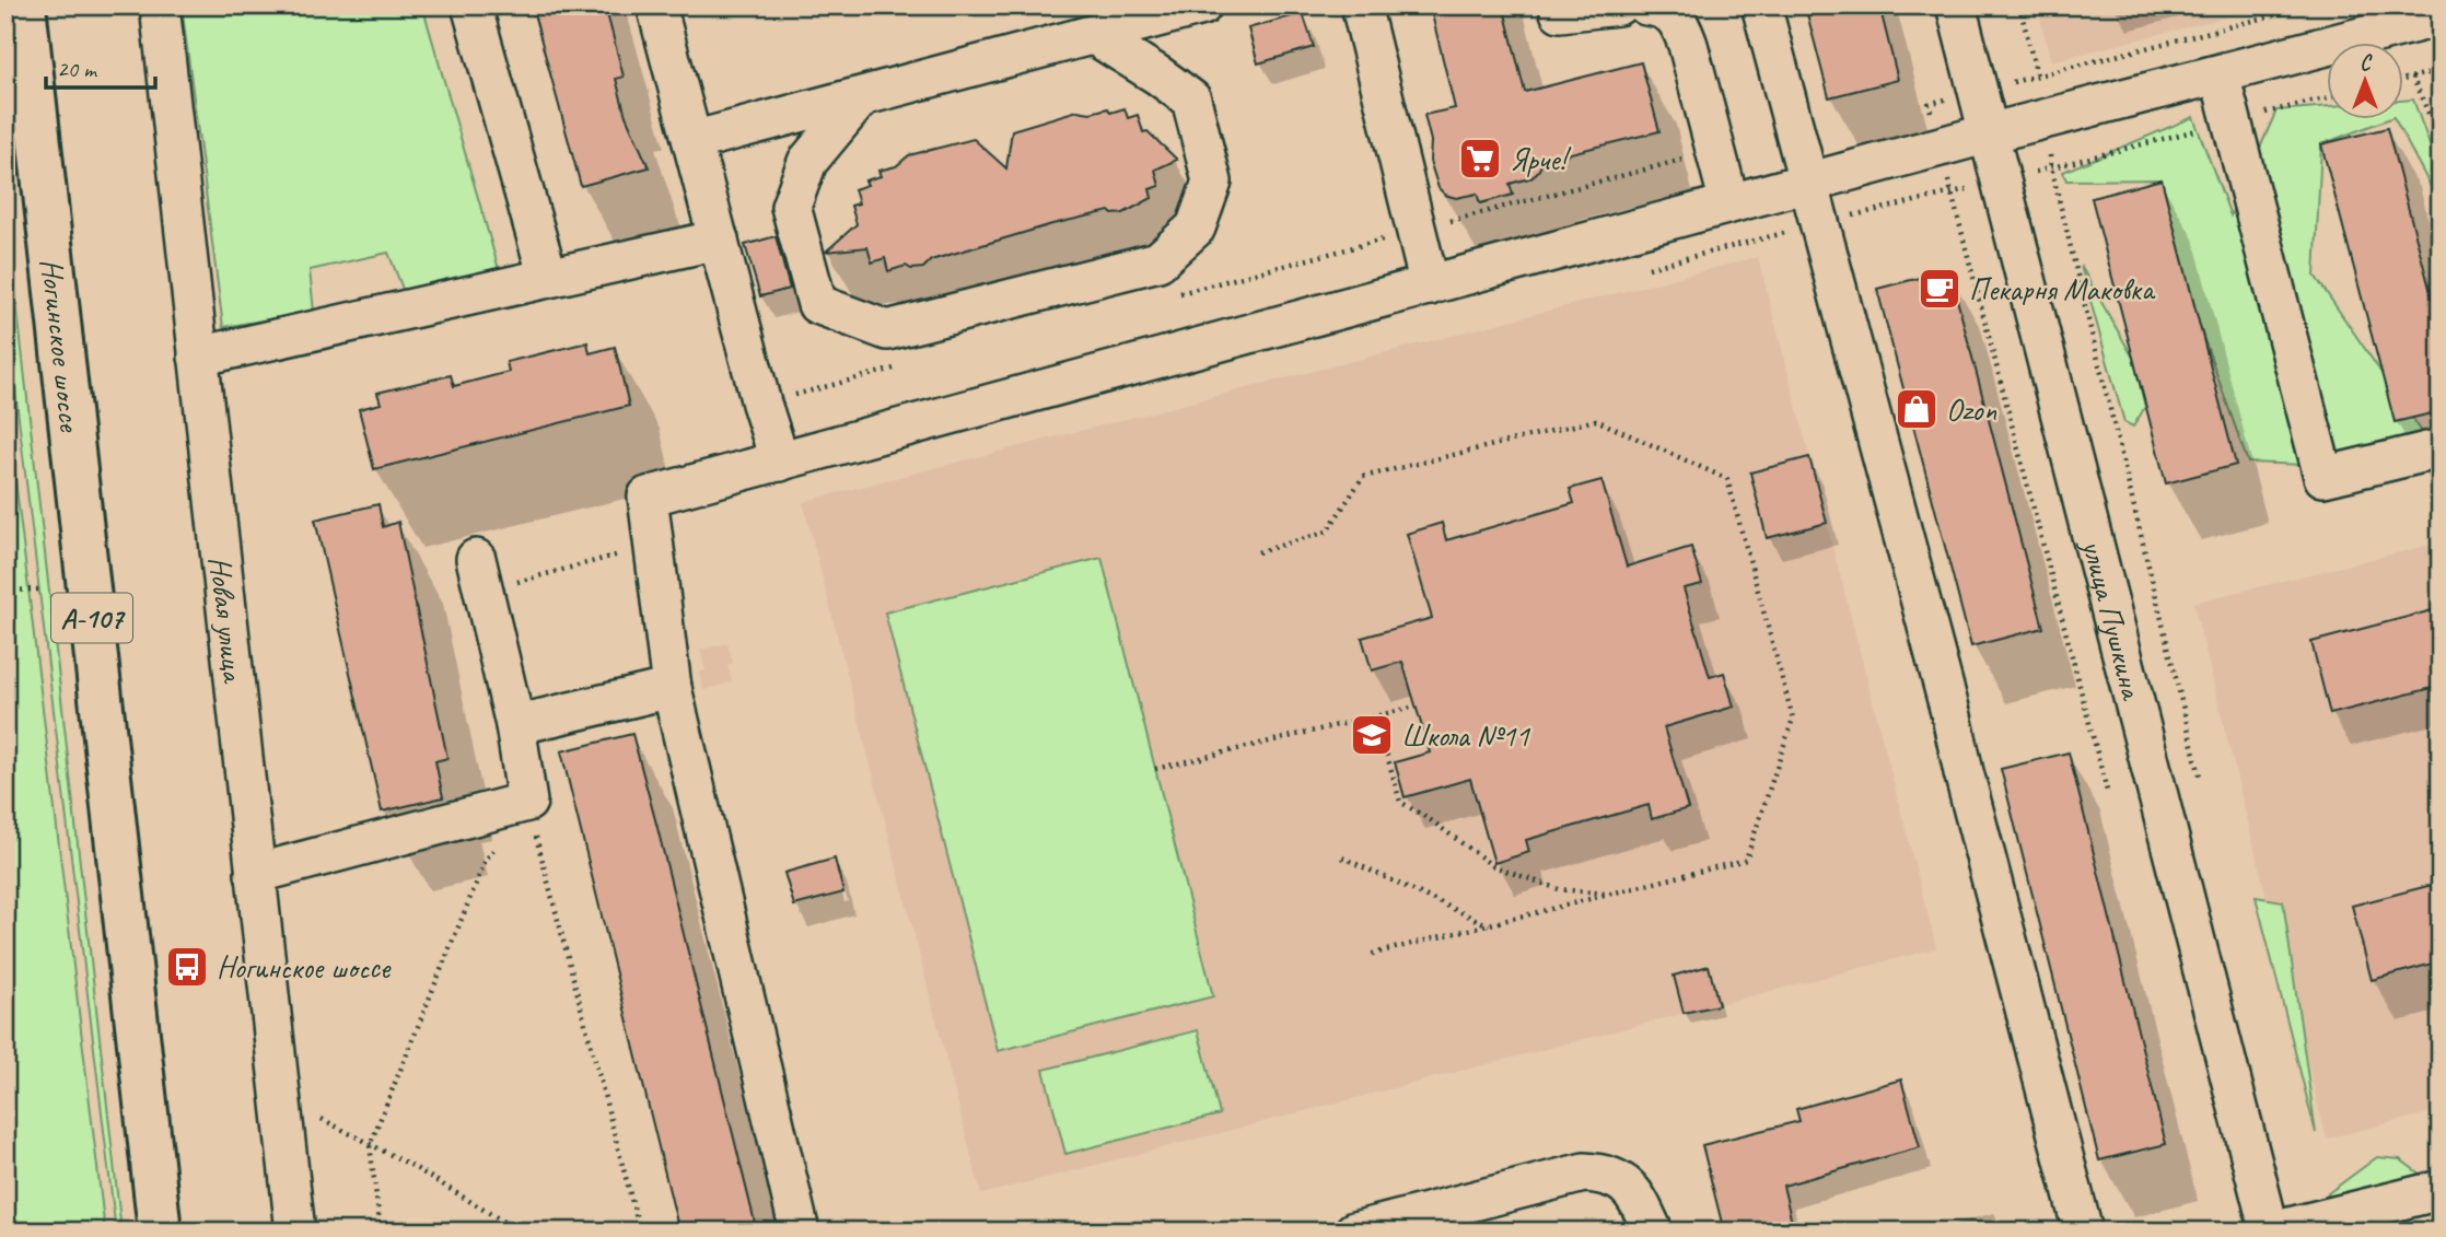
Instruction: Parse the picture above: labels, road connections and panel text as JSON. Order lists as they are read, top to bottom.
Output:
{
  "streets": {
    "highway": ["Ногинское шоссе", "А-107"],
    "street": ["улица Пушкина", "Новая улица"]
  },
  "places": {
    "supermarket": ["Ярче!"],
    "cafe": ["Пекарня Маковка"],
    "shop": ["Ozon"],
    "school or university": ["Школа №11"],
    "bus stop": ["Ногинское шоссе"]
  },
  "scale_bar": "20 m",
  "north": "top"
}
